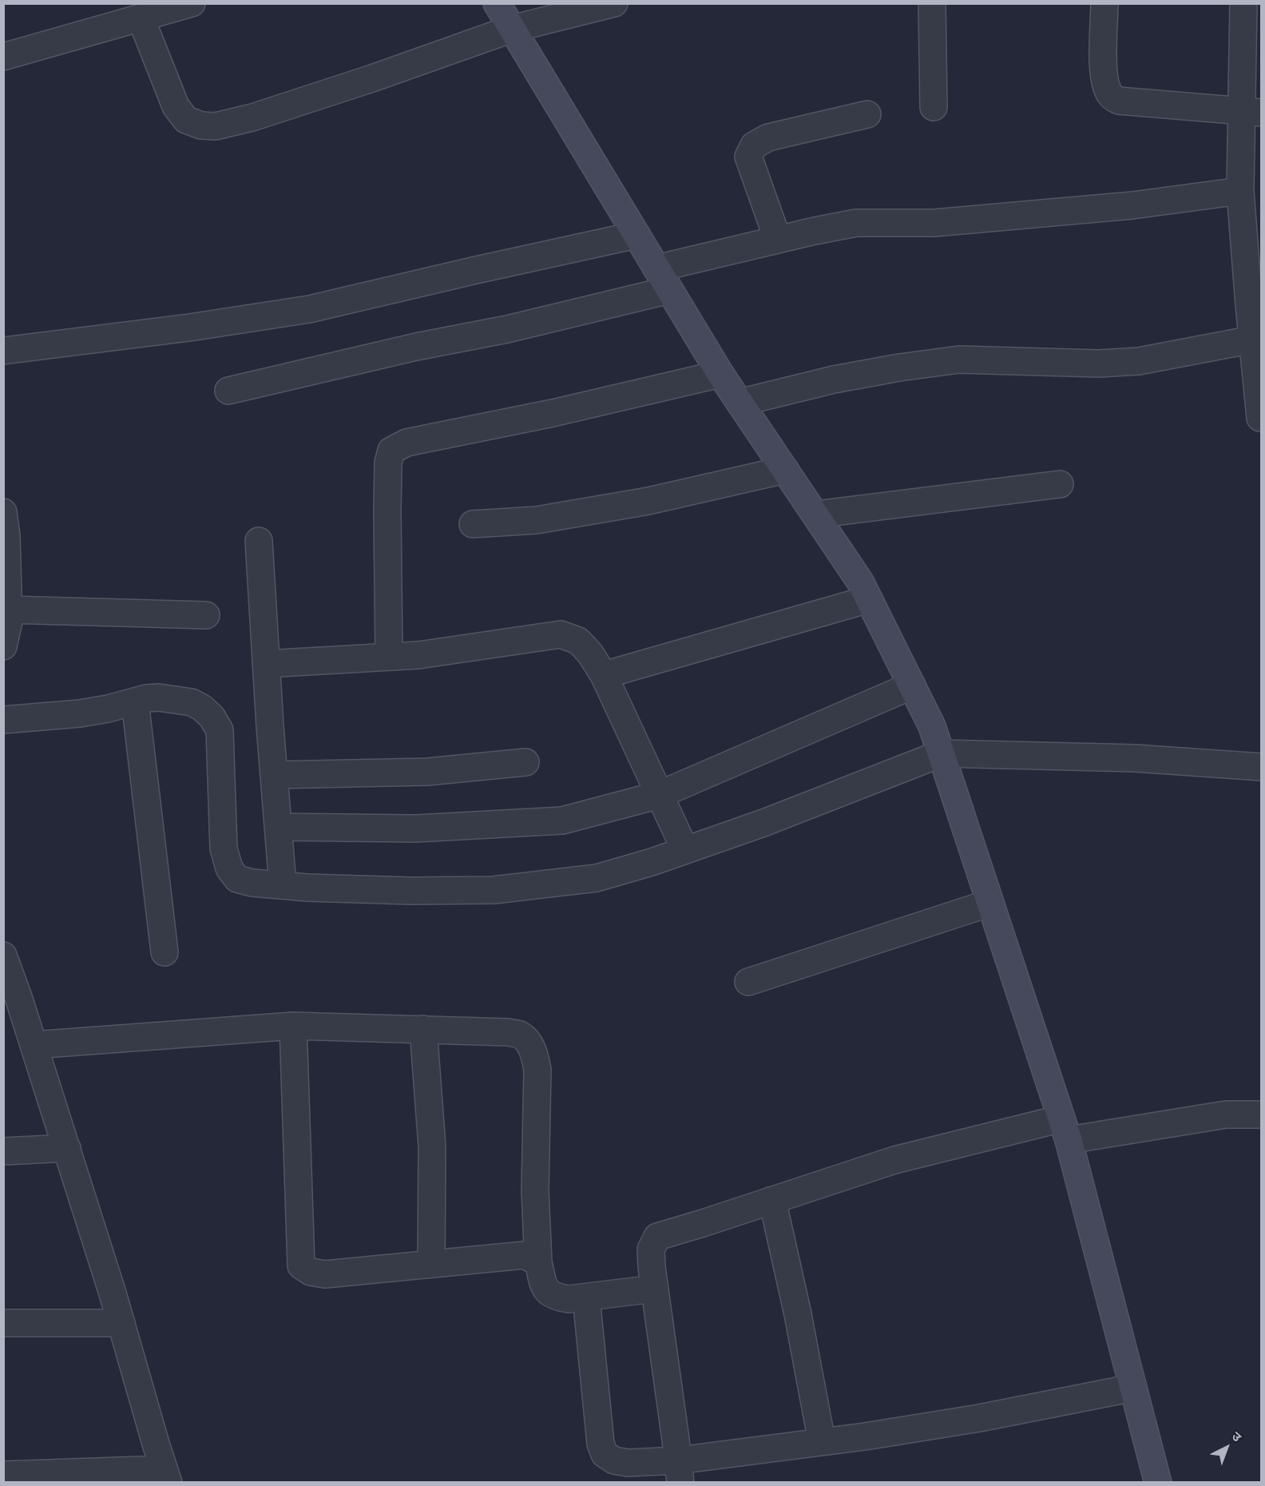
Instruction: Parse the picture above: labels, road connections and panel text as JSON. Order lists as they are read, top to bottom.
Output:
{
  "north": "top right"
}
